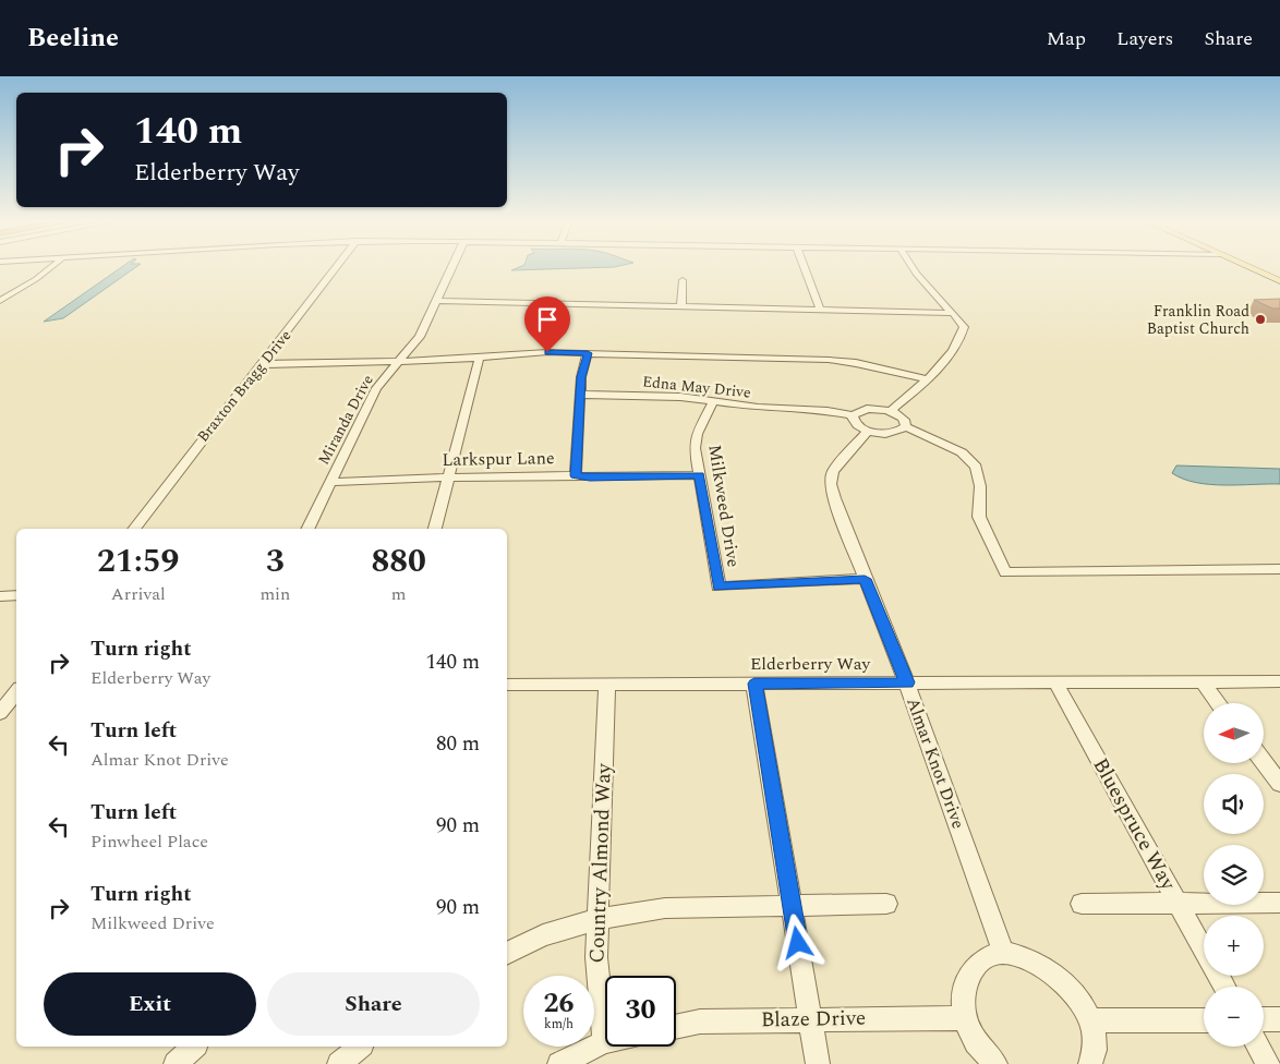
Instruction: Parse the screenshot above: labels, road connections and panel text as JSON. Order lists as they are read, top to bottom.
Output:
{
  "streets": {
    "street": [
      "Braxton Bragg Drive",
      "Edna May Drive",
      "Miranda Drive",
      "Larkspur Lane",
      "Milkweed Drive",
      "Elderberry Way",
      "Almar Knot Drive",
      "Bluespruce Way",
      "Country Almond Way",
      "Blaze Drive"
    ]
  },
  "crossings": [
    ["Edna May Drive", "Milkweed Drive"],
    ["Miranda Drive", "Larkspur Lane"],
    ["Larkspur Lane", "Milkweed Drive"],
    ["Milkweed Drive", "Almar Knot Drive"],
    ["Elderberry Way", "Almar Knot Drive"],
    ["Elderberry Way", "Bluespruce Way"],
    ["Elderberry Way", "Country Almond Way"]
  ],
  "places": ["Franklin Road Baptist Church"],
  "north": "left",
  "page": {
    "header": "Beeline",
    "nav": ["Map", "Layers", "Share"],
    "turn": ["140 m", "Elderberry Way"],
    "eta": [
      "21:59",
      "Arrival",
      "3",
      "min",
      "880",
      "m"
    ],
    "list": [
      {
        "name": "Turn right",
        "note": "Elderberry Way",
        "value": "140 m"
      },
      {
        "name": "Turn left",
        "note": "Almar Knot Drive",
        "value": "80 m"
      },
      {
        "name": "Turn left",
        "note": "Pinwheel Place",
        "value": "90 m"
      },
      {
        "name": "Turn right",
        "note": "Milkweed Drive",
        "value": "90 m"
      }
    ],
    "map_buttons": ["+", "−"],
    "buttons": ["Exit", "Share"],
    "speed": "26 km/h",
    "limit": "30"
  }
}
